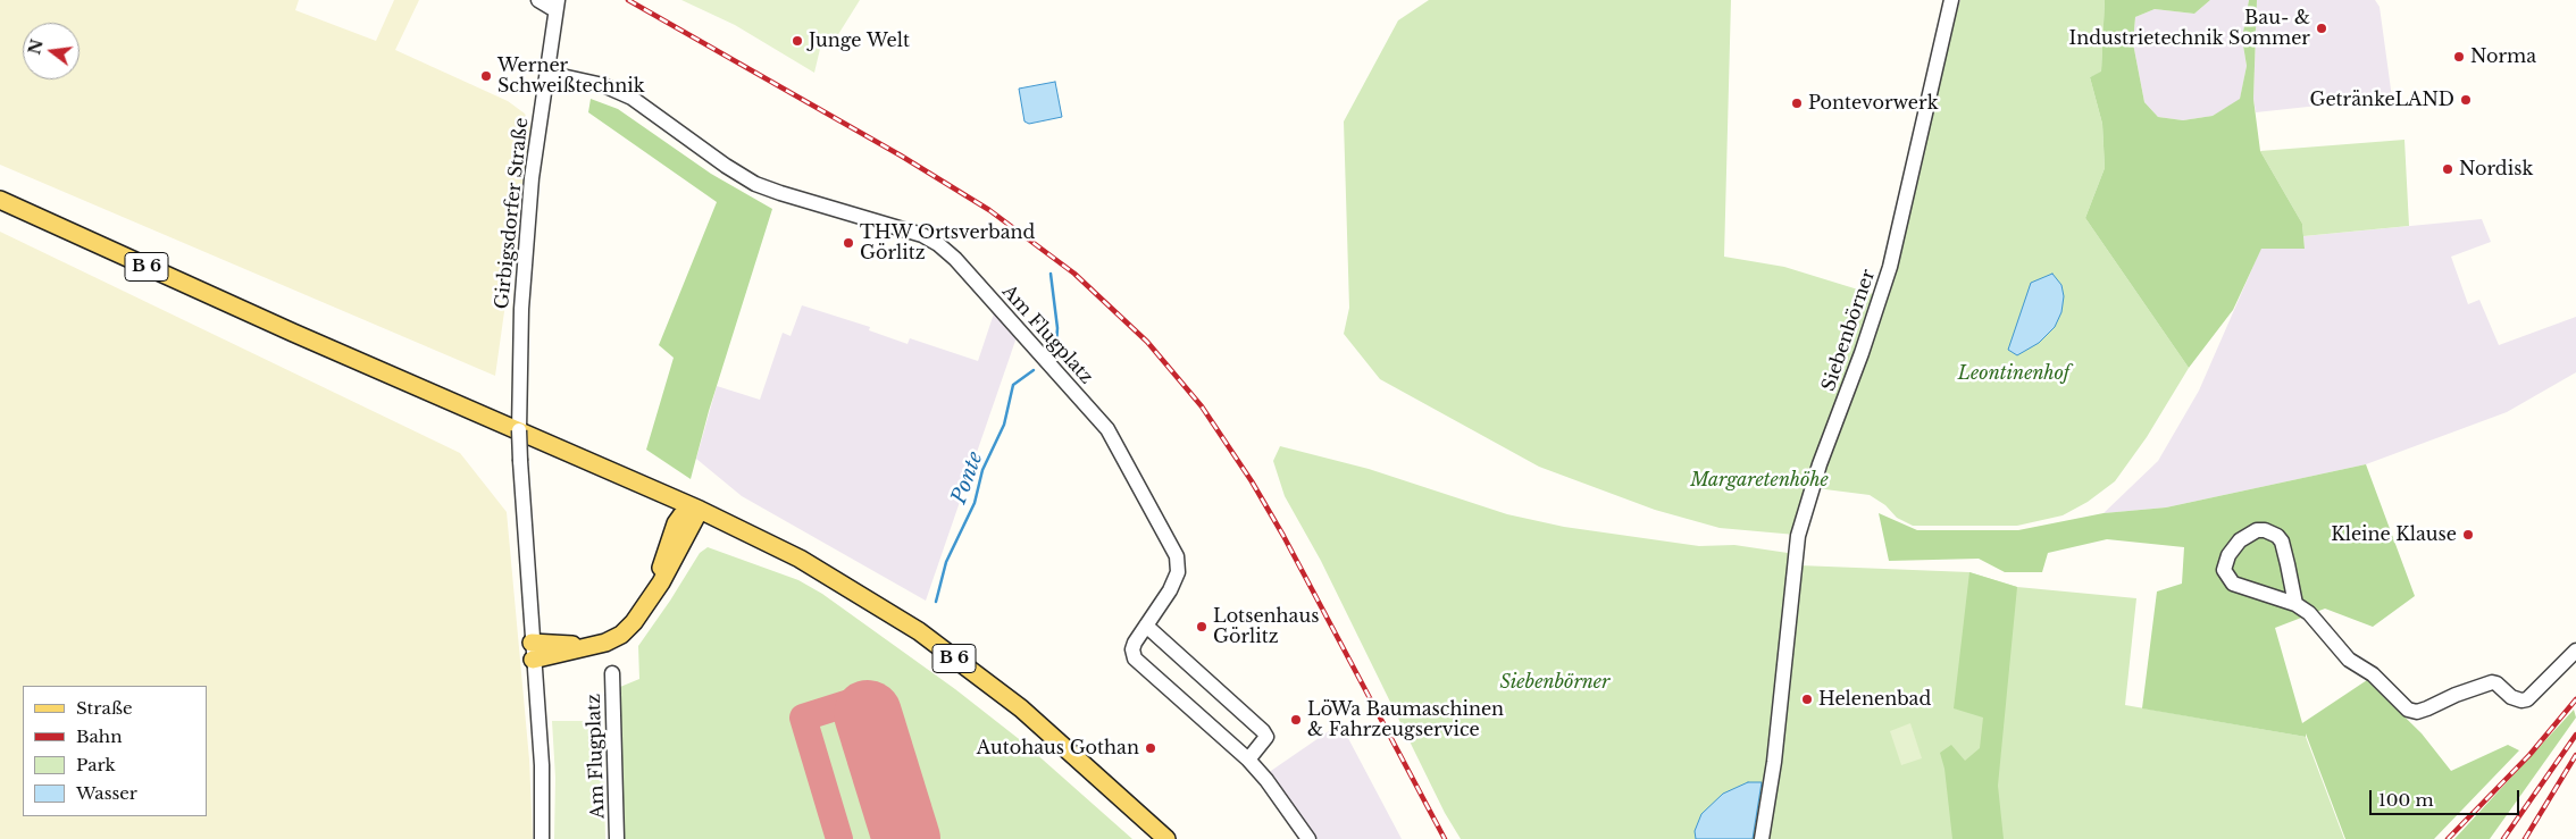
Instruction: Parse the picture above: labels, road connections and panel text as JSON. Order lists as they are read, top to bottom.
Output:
{
  "streets": {
    "main road": ["B 6"],
    "street": ["Girbigsdorfer Straße", "Siebenbörner", "Am Flugplatz"]
  },
  "crossings": [
    ["Girbigsdorfer Straße", "Am Flugplatz"]
  ],
  "water": ["Ponte"],
  "parks": ["Leontinenhof", "Margaretenhöhe", "Siebenbörner"],
  "places": [
    "Bau- & Industrietechnik Sommer",
    "Junge Welt",
    "Norma",
    "Werner Schweißtechnik",
    "GetränkeLAND",
    "Pontevorwerk",
    "Nordisk",
    "THW Ortsverband Görlitz",
    "Kleine Klause",
    "Lotsenhaus Görlitz",
    "Helenenbad",
    "LöWa Baumaschinen & Fahrzeugservice",
    "Autohaus Gothan"
  ],
  "legend": [
    "Straße",
    "Bahn",
    "Park",
    "Wasser"
  ],
  "scale_bar": "100 m",
  "north": "left"
}
